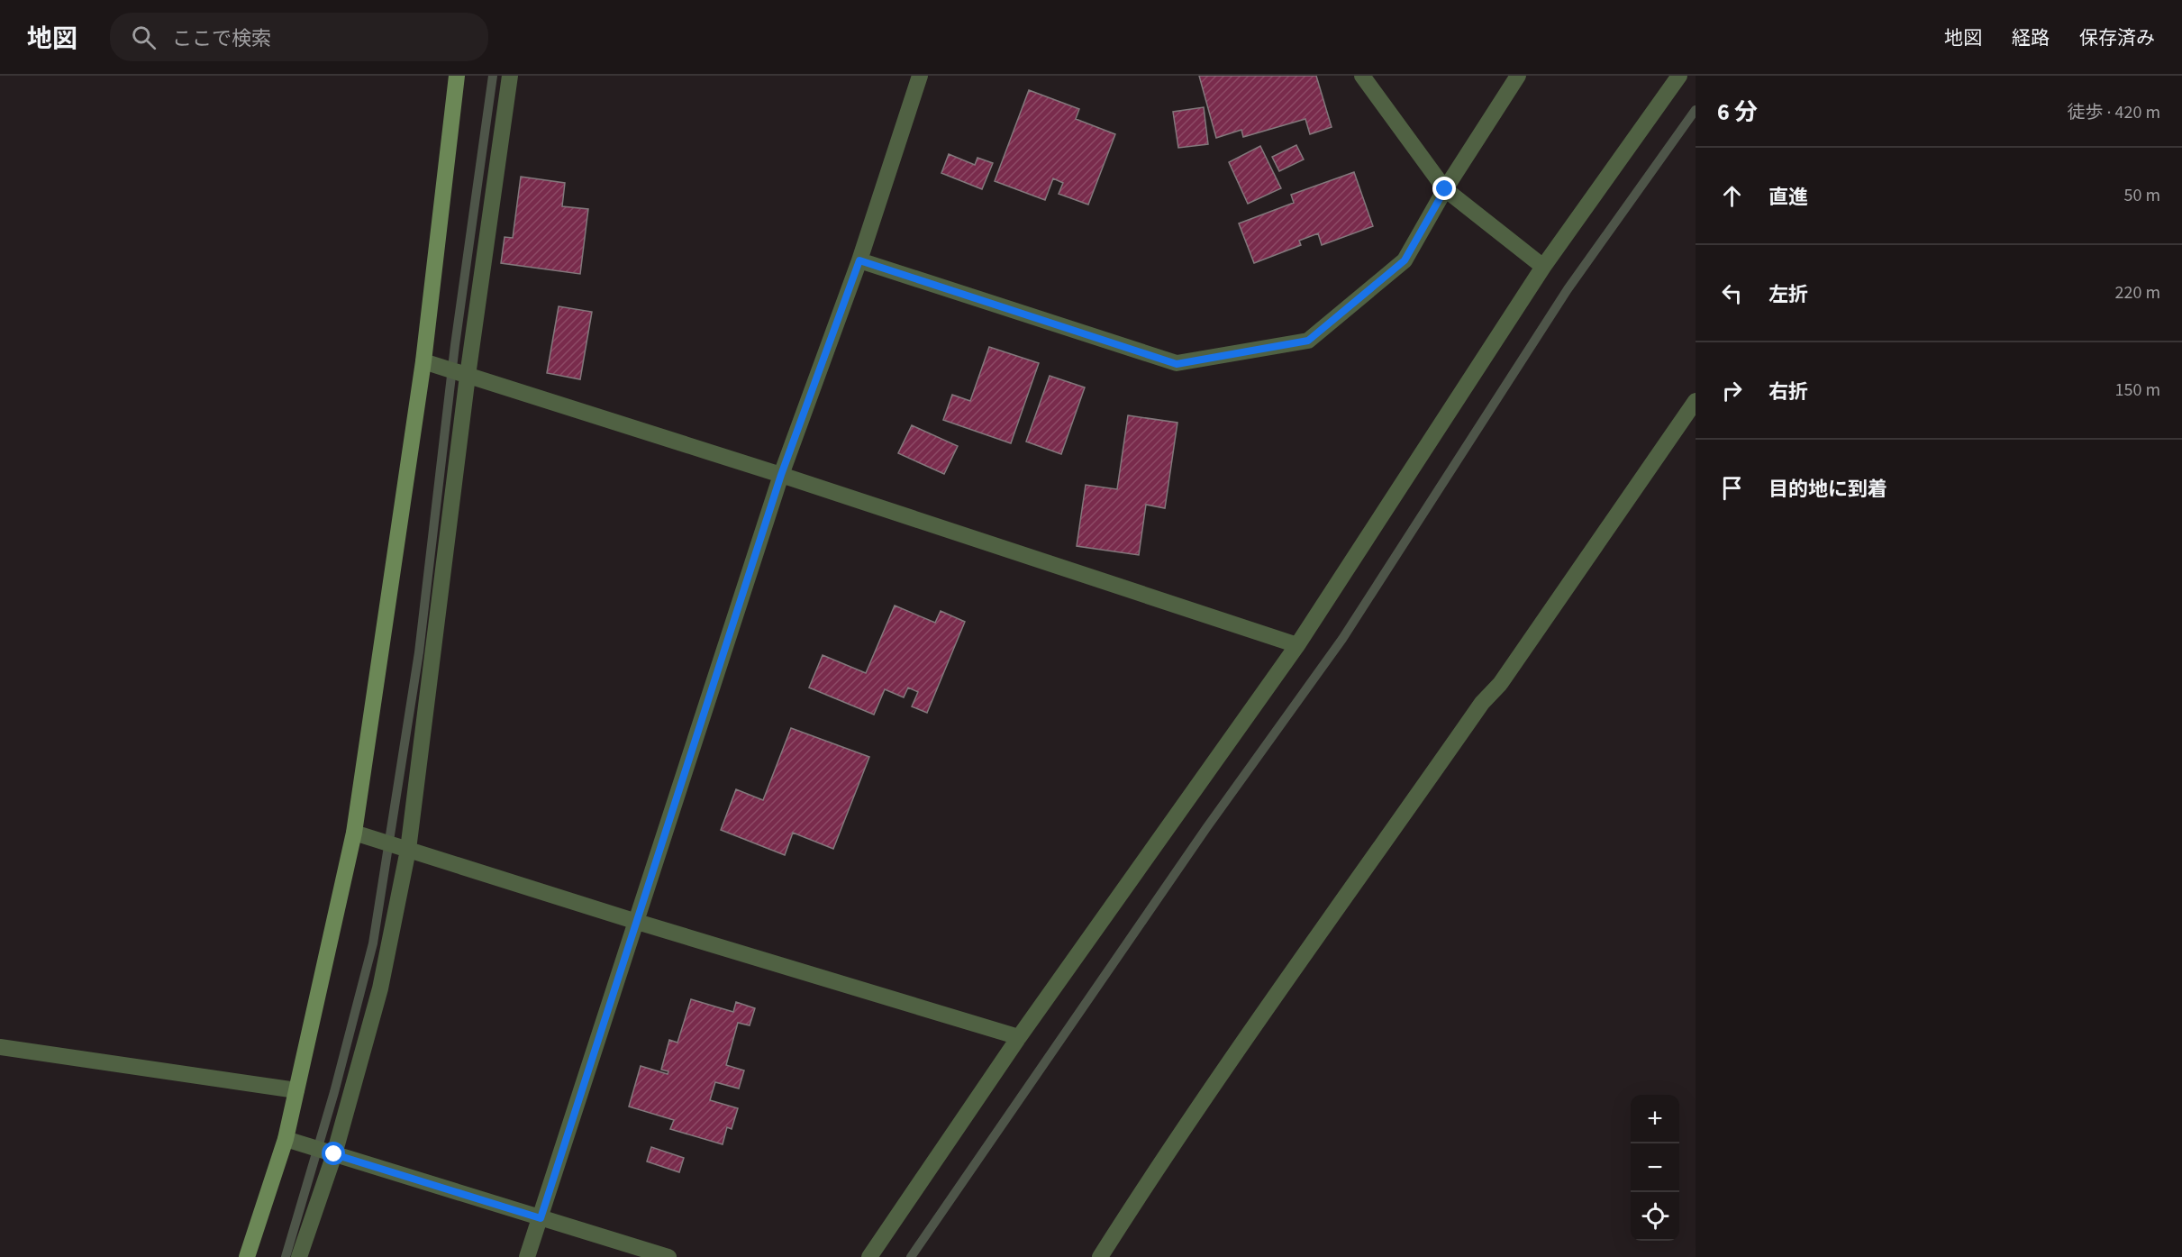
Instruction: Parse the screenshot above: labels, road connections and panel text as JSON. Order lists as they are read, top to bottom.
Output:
{
  "page": {
    "header": "地図",
    "search": "ここで検索",
    "nav": ["地図", "経路", "保存済み"],
    "heading": ["6 分", "徒歩 · 420 m"],
    "list": [
      ["直進", "50 m"],
      ["左折", "220 m"],
      ["右折", "150 m"],
      "目的地に到着"
    ],
    "map_buttons": ["+", "−"]
  }
}
